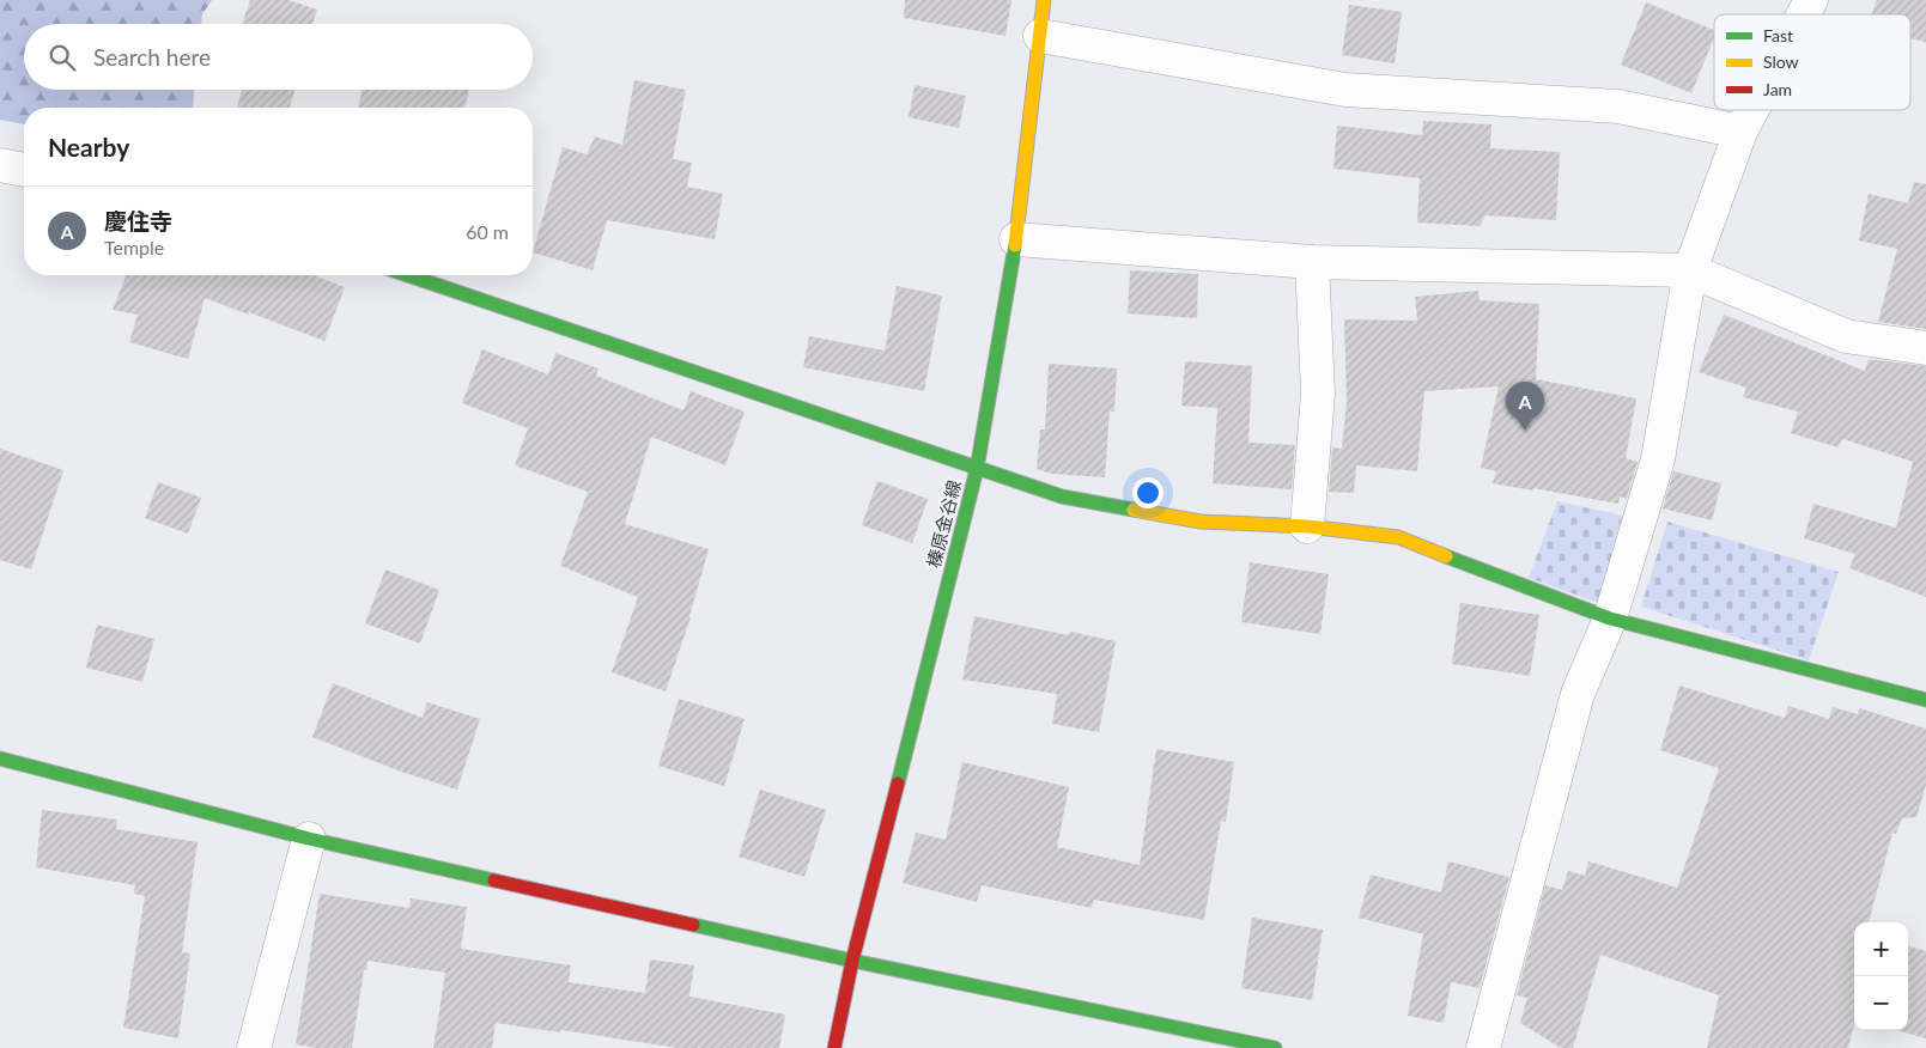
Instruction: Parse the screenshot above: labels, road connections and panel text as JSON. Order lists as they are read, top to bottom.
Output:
{
  "streets": {
    "street": ["榛原金谷線"]
  },
  "legend": ["Fast", "Slow", "Jam"],
  "page": {
    "search": "Search here",
    "heading": "Nearby",
    "list": [
      {
        "mark": "A",
        "name": "慶住寺",
        "note": "Temple",
        "value": "60 m"
      }
    ],
    "pins": "A",
    "map_buttons": ["+", "−"]
  }
}
